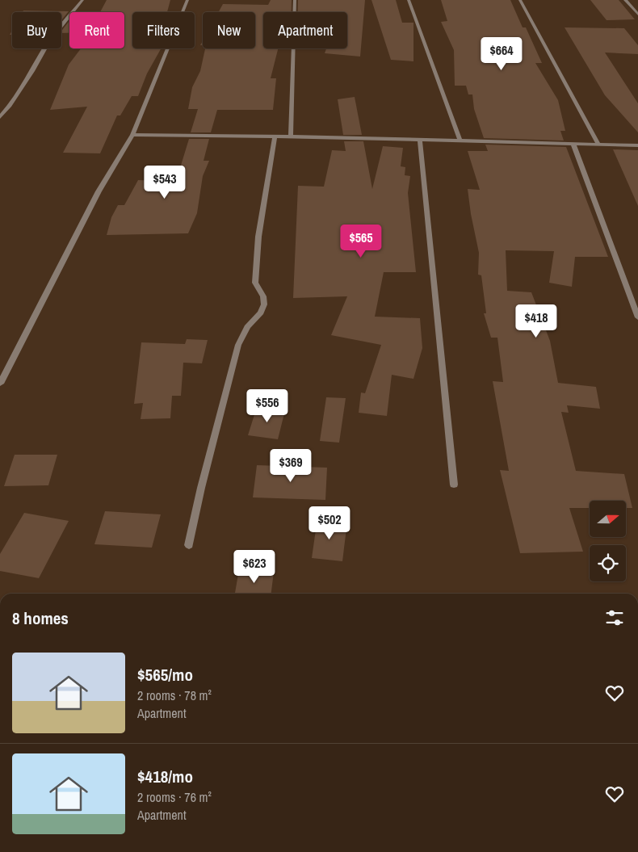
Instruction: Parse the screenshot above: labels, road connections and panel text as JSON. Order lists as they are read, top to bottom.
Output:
{
  "north": "right",
  "page": {
    "chip": [
      "Buy",
      "Rent",
      "Filters",
      "New",
      "Apartment"
    ],
    "price": [
      "$664",
      "$543",
      "$565",
      "$418",
      "$556",
      "$369",
      "$502",
      "$623"
    ],
    "heading": "8 homes",
    "list": [
      {
        "name": "$565/mo",
        "note": "2 rooms · 78 m² · Apartment"
      },
      {
        "name": "$418/mo",
        "note": "2 rooms · 76 m² · Apartment"
      }
    ]
  }
}
